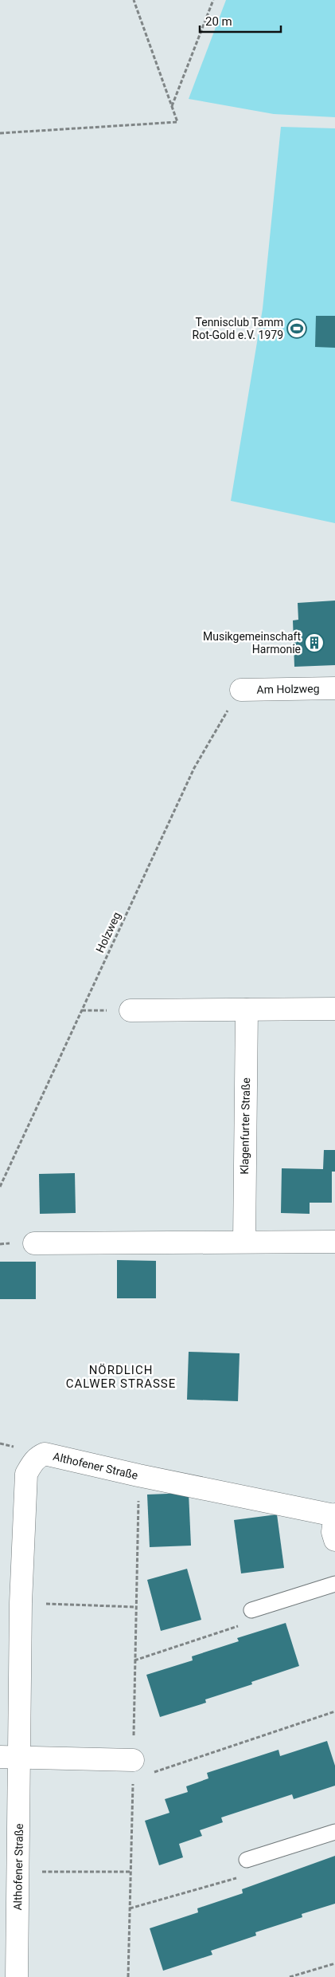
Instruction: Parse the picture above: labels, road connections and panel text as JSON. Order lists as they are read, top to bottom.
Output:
{
  "streets": {
    "street": ["Am Holzweg", "Klagenfurter Straße", "Althofener Straße"],
    "path": ["Holzweg"]
  },
  "crossings": [
    ["Am Holzweg", "Holzweg"]
  ],
  "districts": ["NÖRDLICH CALWER STRASSE"],
  "places": {
    "sports": ["Tennisclub Tamm Rot-Gold e.V. 1979"],
    "building": ["Musikgemeinschaft Harmonie"]
  },
  "scale_bar": "20 m"
}
